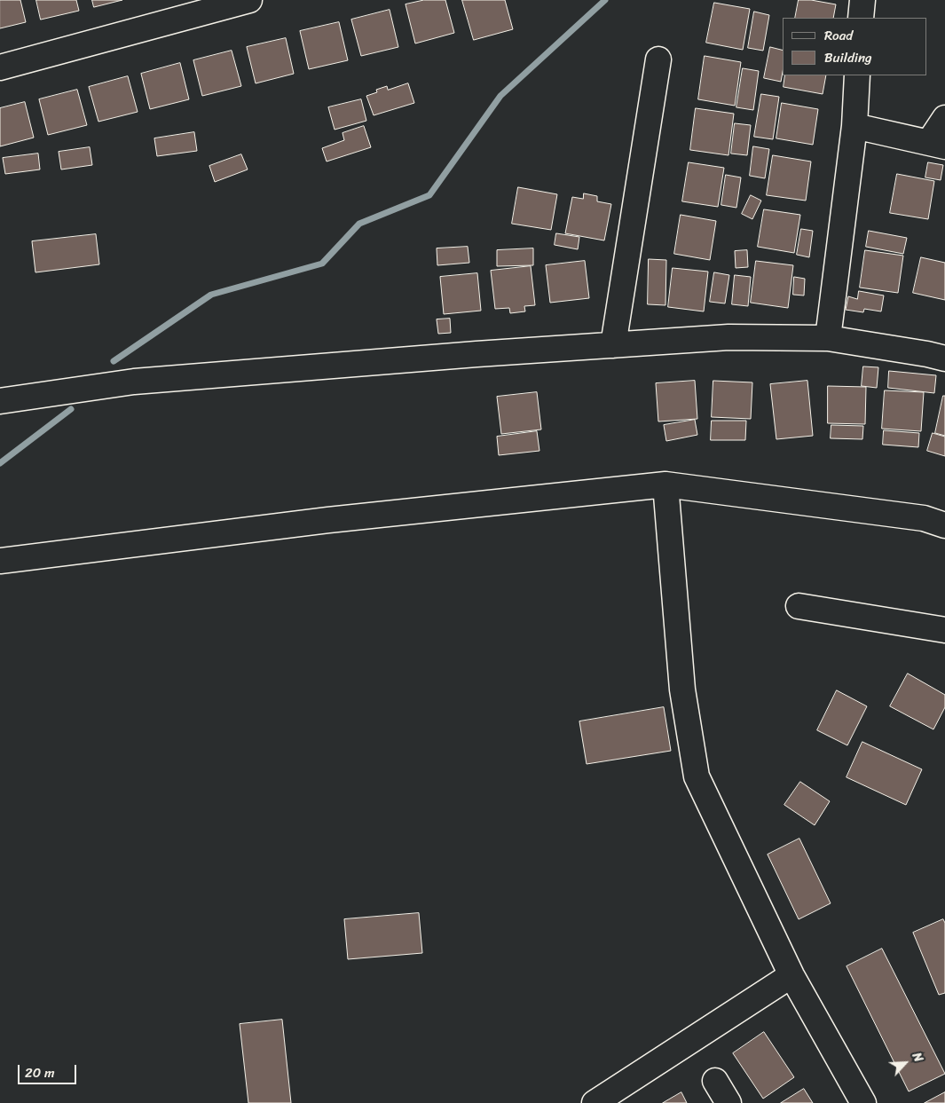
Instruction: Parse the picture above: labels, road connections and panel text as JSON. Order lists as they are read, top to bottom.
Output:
{
  "legend": ["Road", "Building"],
  "scale_bar": "20 m",
  "north": "top right"
}
